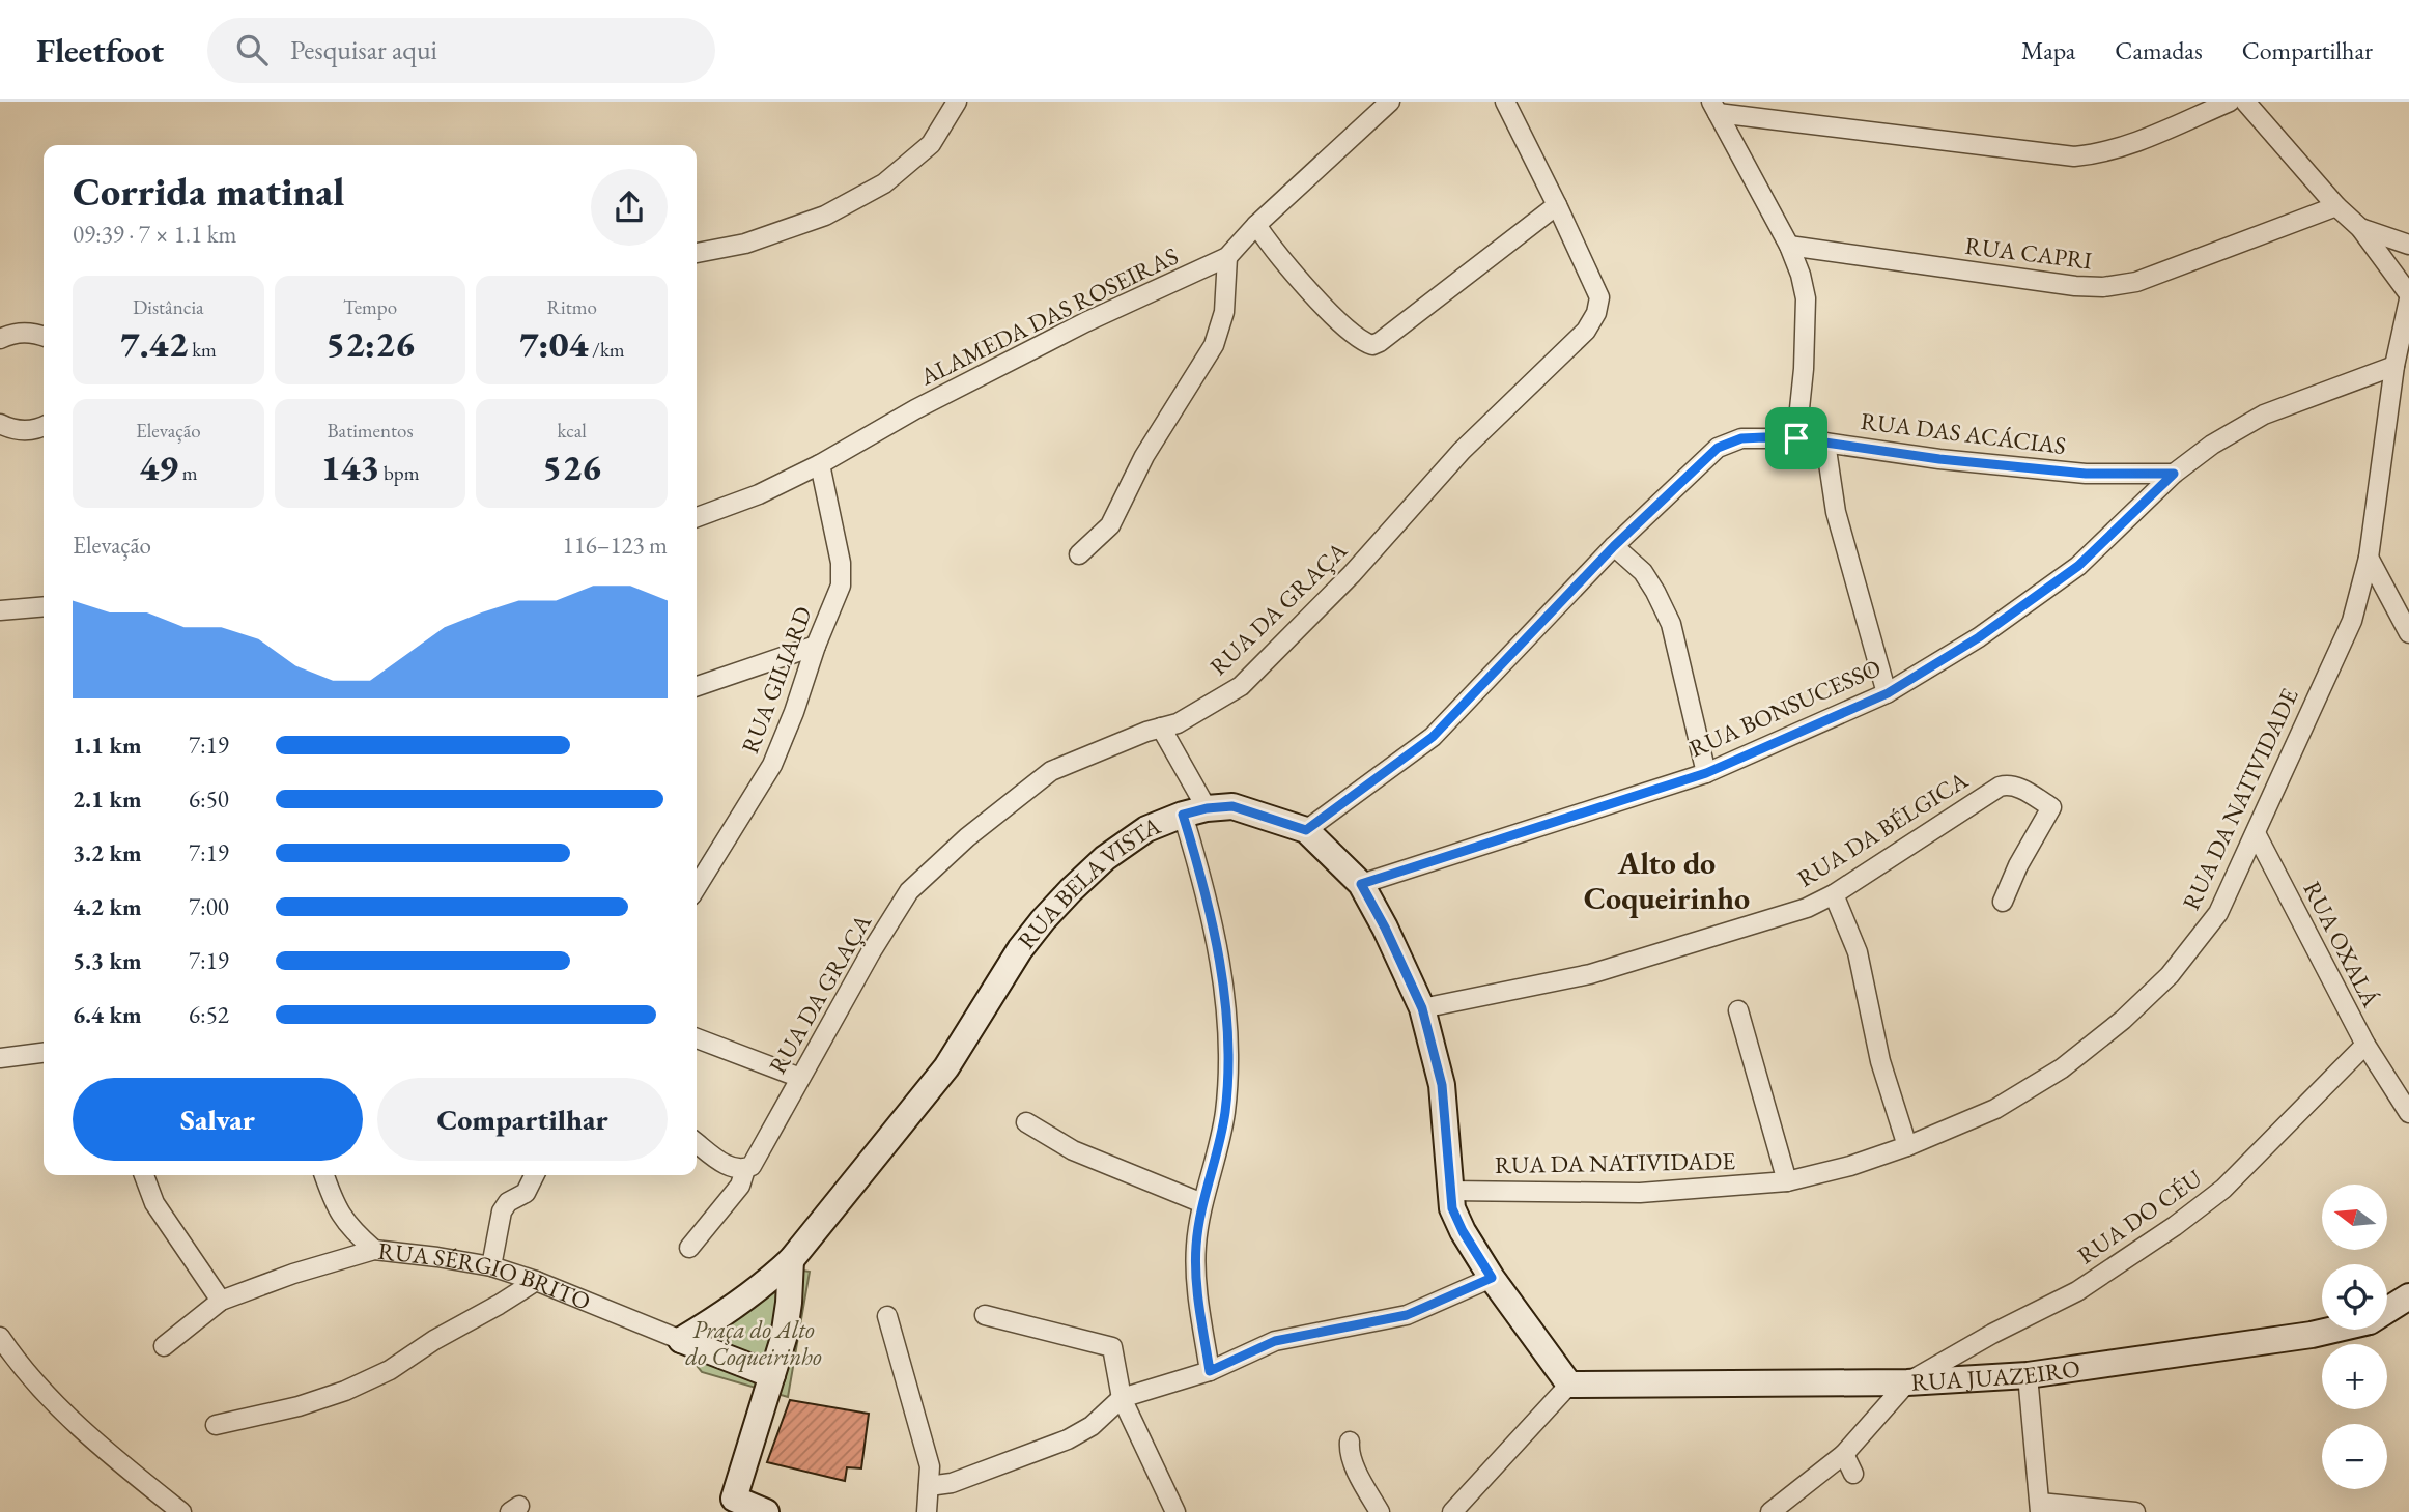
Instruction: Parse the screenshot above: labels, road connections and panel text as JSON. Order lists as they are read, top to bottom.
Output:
{
  "streets": {
    "main road": ["RUA BELA VISTA", "RUA SÉRGIO BRITO", "RUA JUAZEIRO"],
    "street": [
      "RUA CAPRI",
      "ALAMEDA DAS ROSEIRAS",
      "RUA DAS ACÁCIAS",
      "RUA DA GRAÇA",
      "RUA GILIARD",
      "RUA BONSUCESSO",
      "RUA DA NATIVIDADE",
      "RUA DA BÉLGICA",
      "RUA OXALÁ",
      "RUA DO CÉU"
    ]
  },
  "crossings": [
    ["ALAMEDA DAS ROSEIRAS", "RUA GILIARD"],
    ["RUA DAS ACÁCIAS", "RUA BONSUCESSO"],
    ["RUA DAS ACÁCIAS", "RUA BELA VISTA"],
    ["RUA BONSUCESSO", "RUA BELA VISTA"],
    ["RUA DA NATIVIDADE", "RUA BELA VISTA"],
    ["RUA DA NATIVIDADE", "RUA OXALÁ"],
    ["RUA DA BÉLGICA", "RUA BELA VISTA"],
    ["RUA BELA VISTA", "RUA SÉRGIO BRITO"],
    ["RUA BELA VISTA", "RUA JUAZEIRO"],
    ["RUA OXALÁ", "RUA DO CÉU"],
    ["RUA DO CÉU", "RUA JUAZEIRO"]
  ],
  "districts": ["Alto do Coqueirinho"],
  "parks": ["Praça do Alto do Coqueirinho"],
  "north": "left",
  "page": {
    "header": "Fleetfoot",
    "search": "Pesquisar aqui",
    "nav": ["Mapa", "Camadas", "Compartilhar"],
    "heading": ["Corrida matinal", "09:39 · 7 × 1.1 km"],
    "stats": [
      ["Distância", "7.42 km"],
      ["Tempo", "52:26"],
      ["Ritmo", "7:04 /km"],
      ["Elevação", "49 m"],
      ["Batimentos", "143 bpm"],
      ["kcal", "526"]
    ],
    "chart": ["Elevação", "116–123 m"],
    "list": [
      {
        "name": "1.1 km",
        "note": "7:19"
      },
      {
        "name": "2.1 km",
        "note": "6:50"
      },
      {
        "name": "3.2 km",
        "note": "7:19"
      },
      {
        "name": "4.2 km",
        "note": "7:00"
      },
      {
        "name": "5.3 km",
        "note": "7:19"
      },
      {
        "name": "6.4 km",
        "note": "6:52"
      }
    ],
    "buttons": ["Salvar", "Compartilhar"],
    "map_buttons": ["+", "−"]
  }
}
